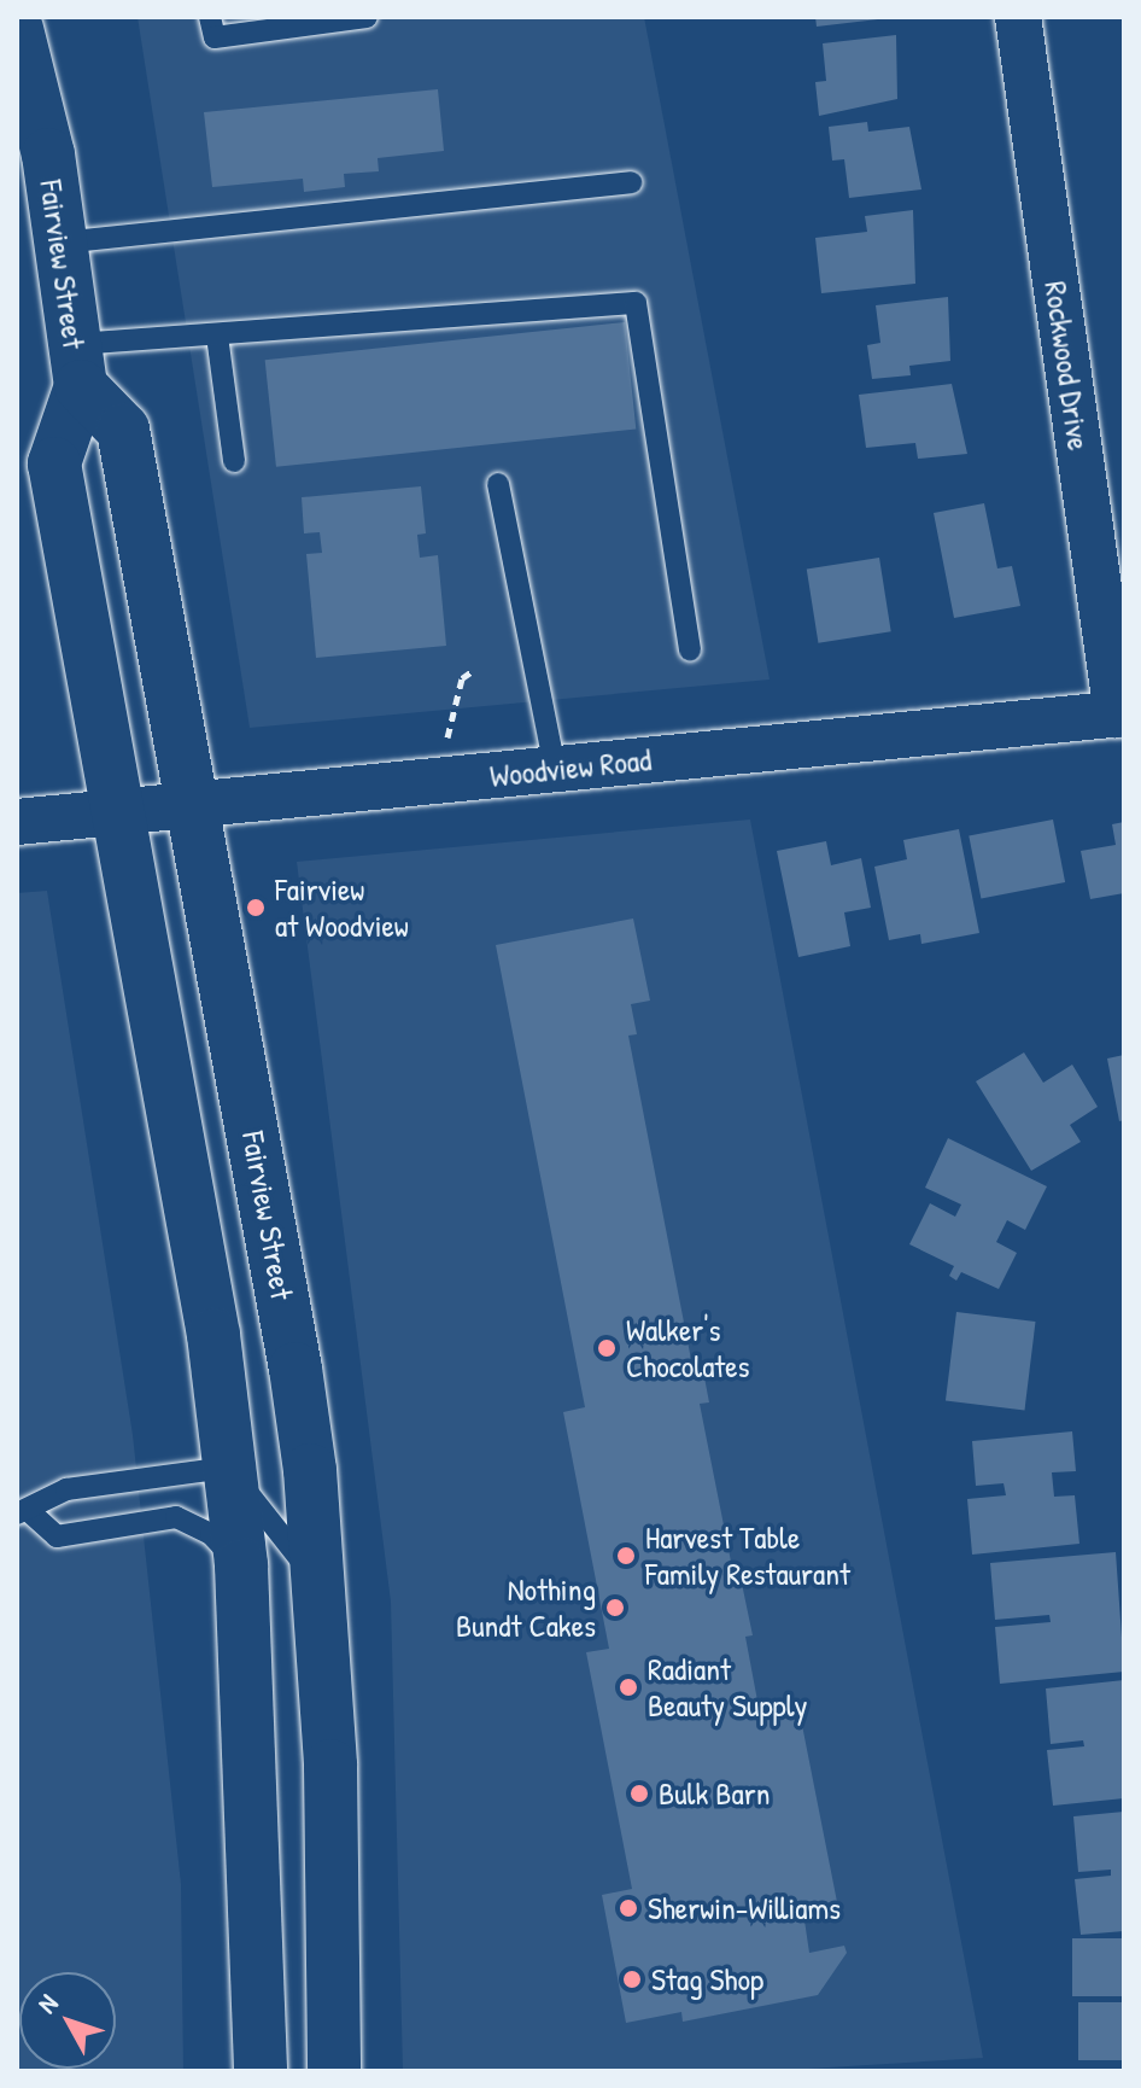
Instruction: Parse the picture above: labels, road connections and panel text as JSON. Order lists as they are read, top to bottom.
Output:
{
  "streets": {
    "main road": ["Fairview Street"],
    "street": ["Rockwood Drive", "Woodview Road"]
  },
  "crossings": [
    ["Fairview Street", "Woodview Road"],
    ["Rockwood Drive", "Woodview Road"]
  ],
  "places": [
    "Fairview at Woodview",
    "Walker's Chocolates",
    "Harvest Table Family Restaurant",
    "Nothing Bundt Cakes",
    "Radiant Beauty Supply",
    "Bulk Barn",
    "Sherwin-Williams",
    "Stag Shop"
  ],
  "north": "top left"
}
